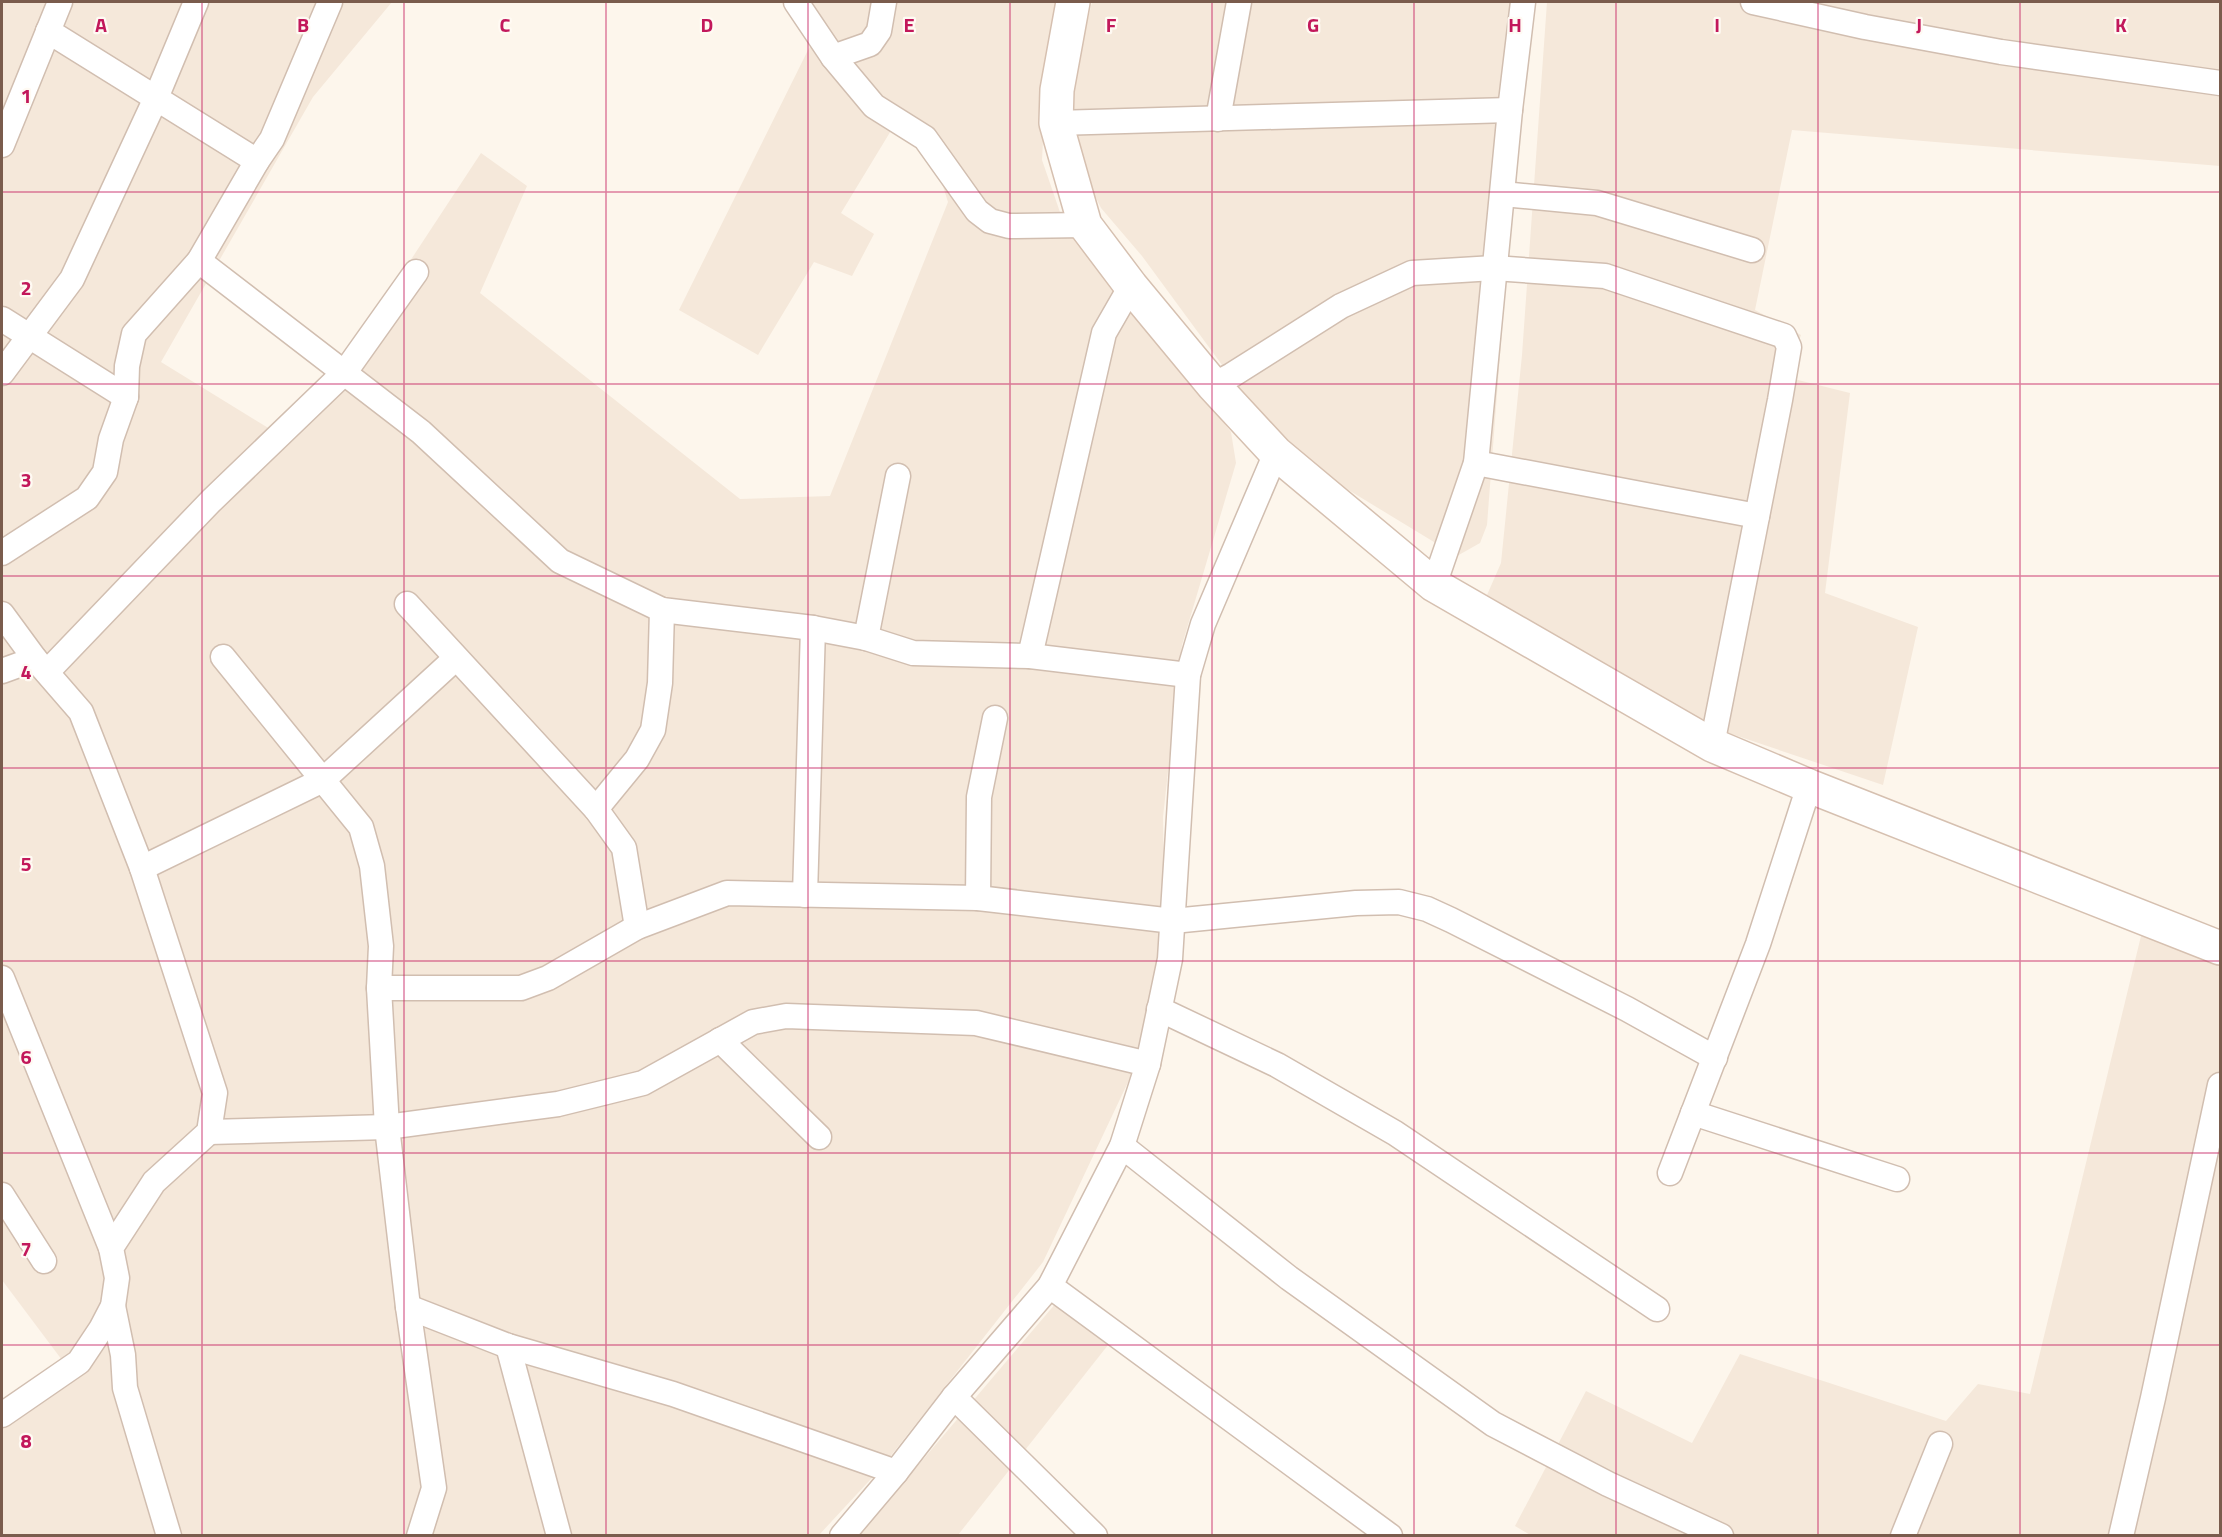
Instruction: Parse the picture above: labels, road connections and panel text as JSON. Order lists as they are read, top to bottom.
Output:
{
  "grid": {
    "columns": [
      "A",
      "B",
      "C",
      "D",
      "E",
      "F",
      "G",
      "H",
      "I",
      "J",
      "K"
    ],
    "rows": [
      "1",
      "2",
      "3",
      "4",
      "5",
      "6",
      "7",
      "8"
    ]
  }
}
